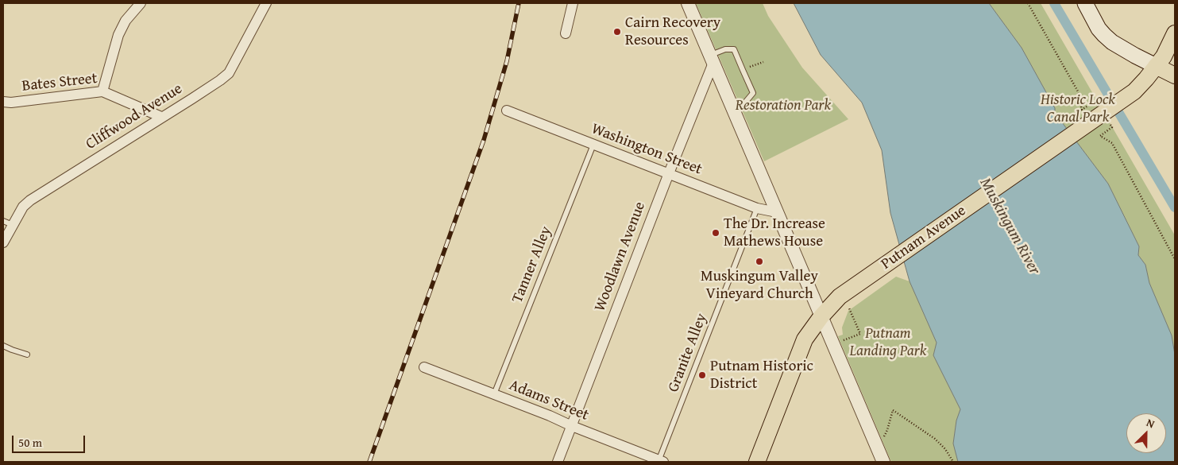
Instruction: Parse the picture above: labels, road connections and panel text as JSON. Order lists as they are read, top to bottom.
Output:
{
  "streets": {
    "main road": ["Putnam Avenue"],
    "street": [
      "Bates Street",
      "Cliffwood Avenue",
      "Washington Street",
      "Woodlawn Avenue",
      "Adams Street"
    ],
    "lane": ["Tanner Alley", "Granite Alley"]
  },
  "crossings": [
    ["Bates Street", "Cliffwood Avenue"],
    ["Washington Street", "Woodlawn Avenue"],
    ["Washington Street", "Tanner Alley"],
    ["Washington Street", "Granite Alley"],
    ["Woodlawn Avenue", "Adams Street"],
    ["Tanner Alley", "Adams Street"],
    ["Granite Alley", "Adams Street"]
  ],
  "water": ["Muskingum River"],
  "parks": ["Historic Lock Canal Park", "Restoration Park", "Putnam Landing Park"],
  "places": [
    "Cairn Recovery Resources",
    "The Dr. Increase Mathews House",
    "Muskingum Valley Vineyard Church",
    "Putnam Historic District"
  ],
  "scale_bar": "50 m",
  "north": "top right"
}
